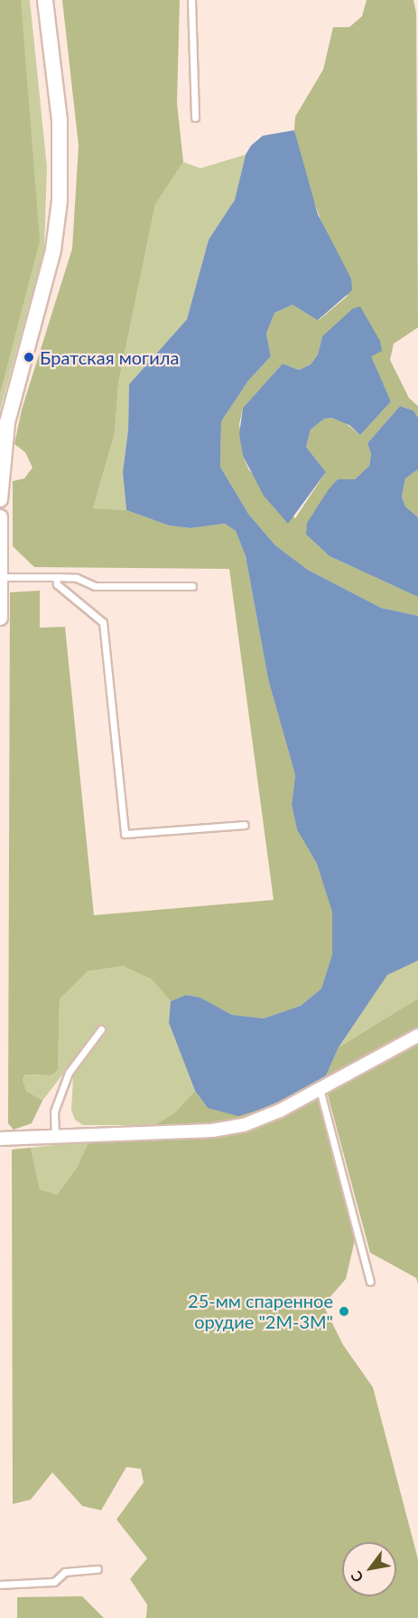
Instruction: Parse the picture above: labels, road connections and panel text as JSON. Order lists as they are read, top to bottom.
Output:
{
  "places": ["Братская могила", "25-мм спаренное орудие \"2М-3М\""],
  "north": "bottom left"
}
